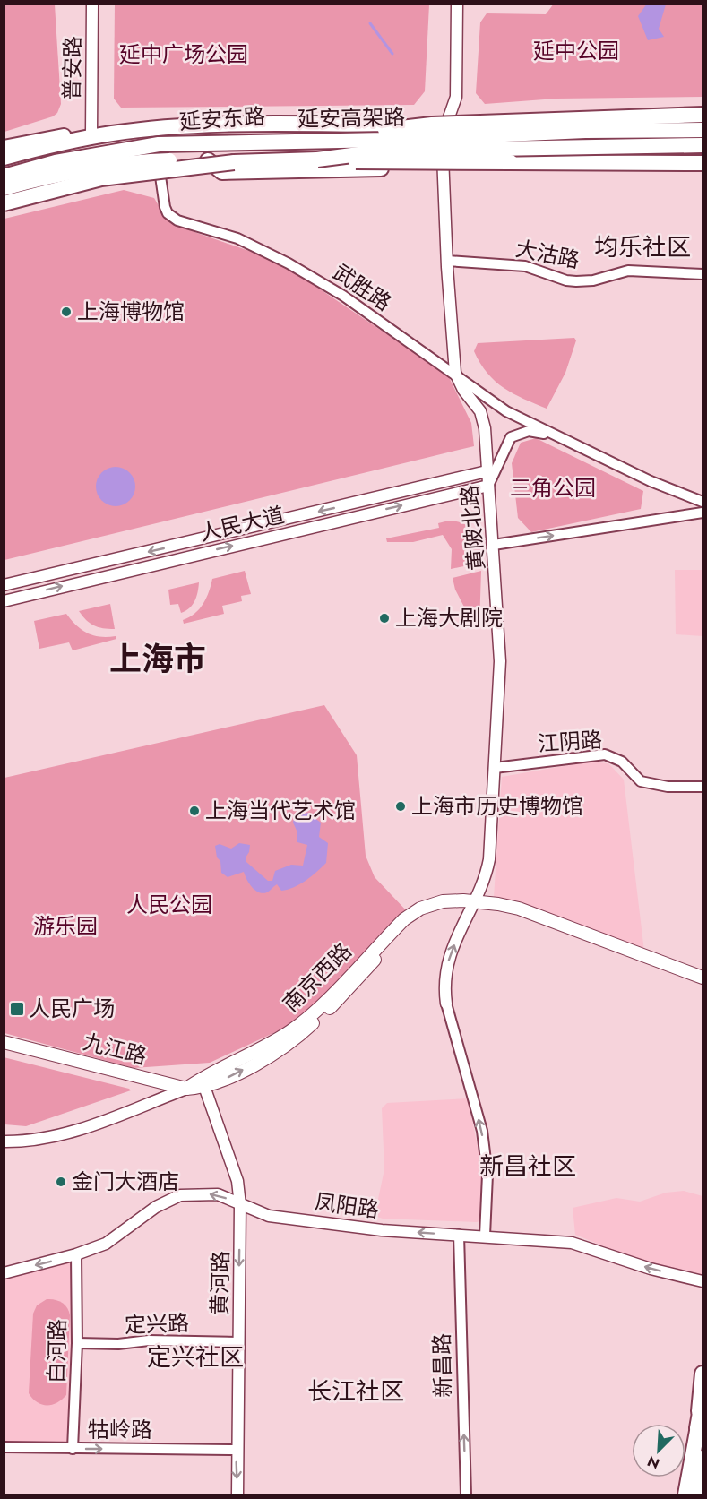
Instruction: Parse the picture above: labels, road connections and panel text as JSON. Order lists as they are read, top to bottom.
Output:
{
  "streets": {
    "main road": [
      "延安高架路",
      "延安东路",
      "南京西路",
      "九江路"
    ],
    "street": [
      "普安路",
      "大沽路",
      "武胜路",
      "人民大道",
      "黄陂北路",
      "江阴路",
      "凤阳路",
      "黄河路",
      "定兴路",
      "白河路",
      "新昌路",
      "牯岭路"
    ]
  },
  "crossings": [
    ["普安路", "延安东路"],
    ["延安高架路", "延安东路"],
    ["延安东路", "武胜路"],
    ["延安东路", "黄陂北路"],
    ["大沽路", "黄陂北路"],
    ["武胜路", "人民大道"],
    ["武胜路", "黄陂北路"],
    ["人民大道", "黄陂北路"],
    ["黄陂北路", "江阴路"],
    ["黄陂北路", "南京西路"],
    ["南京西路", "九江路"],
    ["南京西路", "黄河路"],
    ["九江路", "黄河路"],
    ["凤阳路", "黄河路"],
    ["凤阳路", "白河路"],
    ["凤阳路", "新昌路"],
    ["黄河路", "定兴路"],
    ["黄河路", "牯岭路"],
    ["定兴路", "白河路"],
    ["白河路", "牯岭路"]
  ],
  "one_way": [
    "凤阳路",
    "黄河路",
    "新昌路",
    "牯岭路"
  ],
  "districts": [
    "均乐社区",
    "上海市",
    "新昌社区",
    "定兴社区",
    "长江社区"
  ],
  "parks": [
    "延中公园",
    "延中广场公园",
    "三角公园",
    "人民公园",
    "游乐园"
  ],
  "places": {
    "other": [
      "上海博物馆",
      "上海大剧院",
      "上海市历史博物馆",
      "上海当代艺术馆",
      "金门大酒店"
    ],
    "transit": ["人民广场"]
  },
  "north": "bottom left"
}
